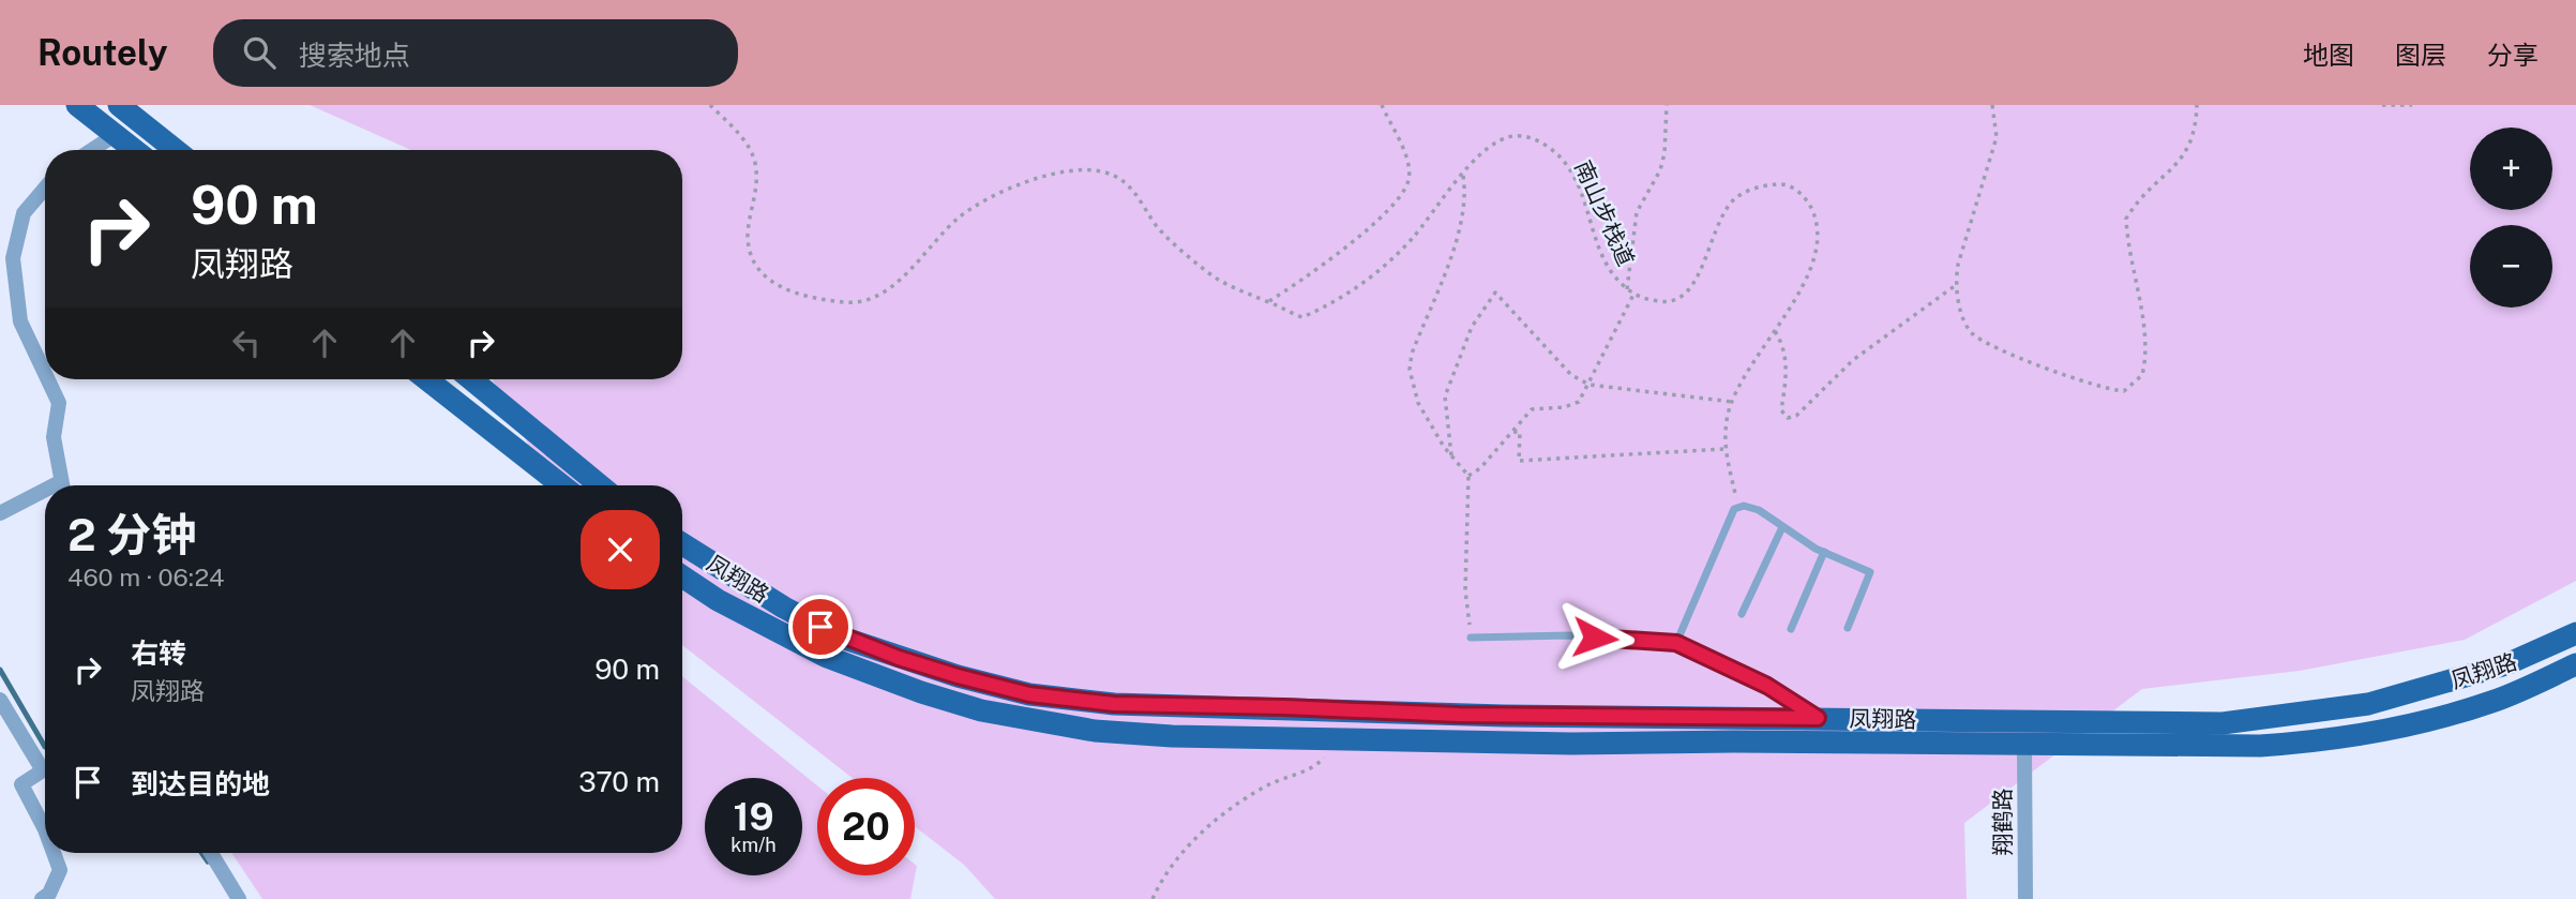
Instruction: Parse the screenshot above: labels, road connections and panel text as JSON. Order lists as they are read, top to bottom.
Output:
{
  "streets": {
    "main road": ["凤翔路"],
    "street": ["翔鹤路"],
    "path": ["南山步栈道"]
  },
  "crossings": [
    ["凤翔路", "翔鹤路"]
  ],
  "page": {
    "header": "Routely",
    "search": "搜索地点",
    "nav": ["地图", "图层", "分享"],
    "map_buttons": ["+", "−"],
    "turn": ["90 m", "凤翔路"],
    "heading": ["2 分钟", "460 m · 06:24"],
    "list": [
      {
        "name": "右转",
        "note": "凤翔路",
        "value": "90 m"
      },
      {
        "name": "到达目的地",
        "value": "370 m"
      }
    ],
    "speed": "19 km/h",
    "limit": "20"
  }
}
